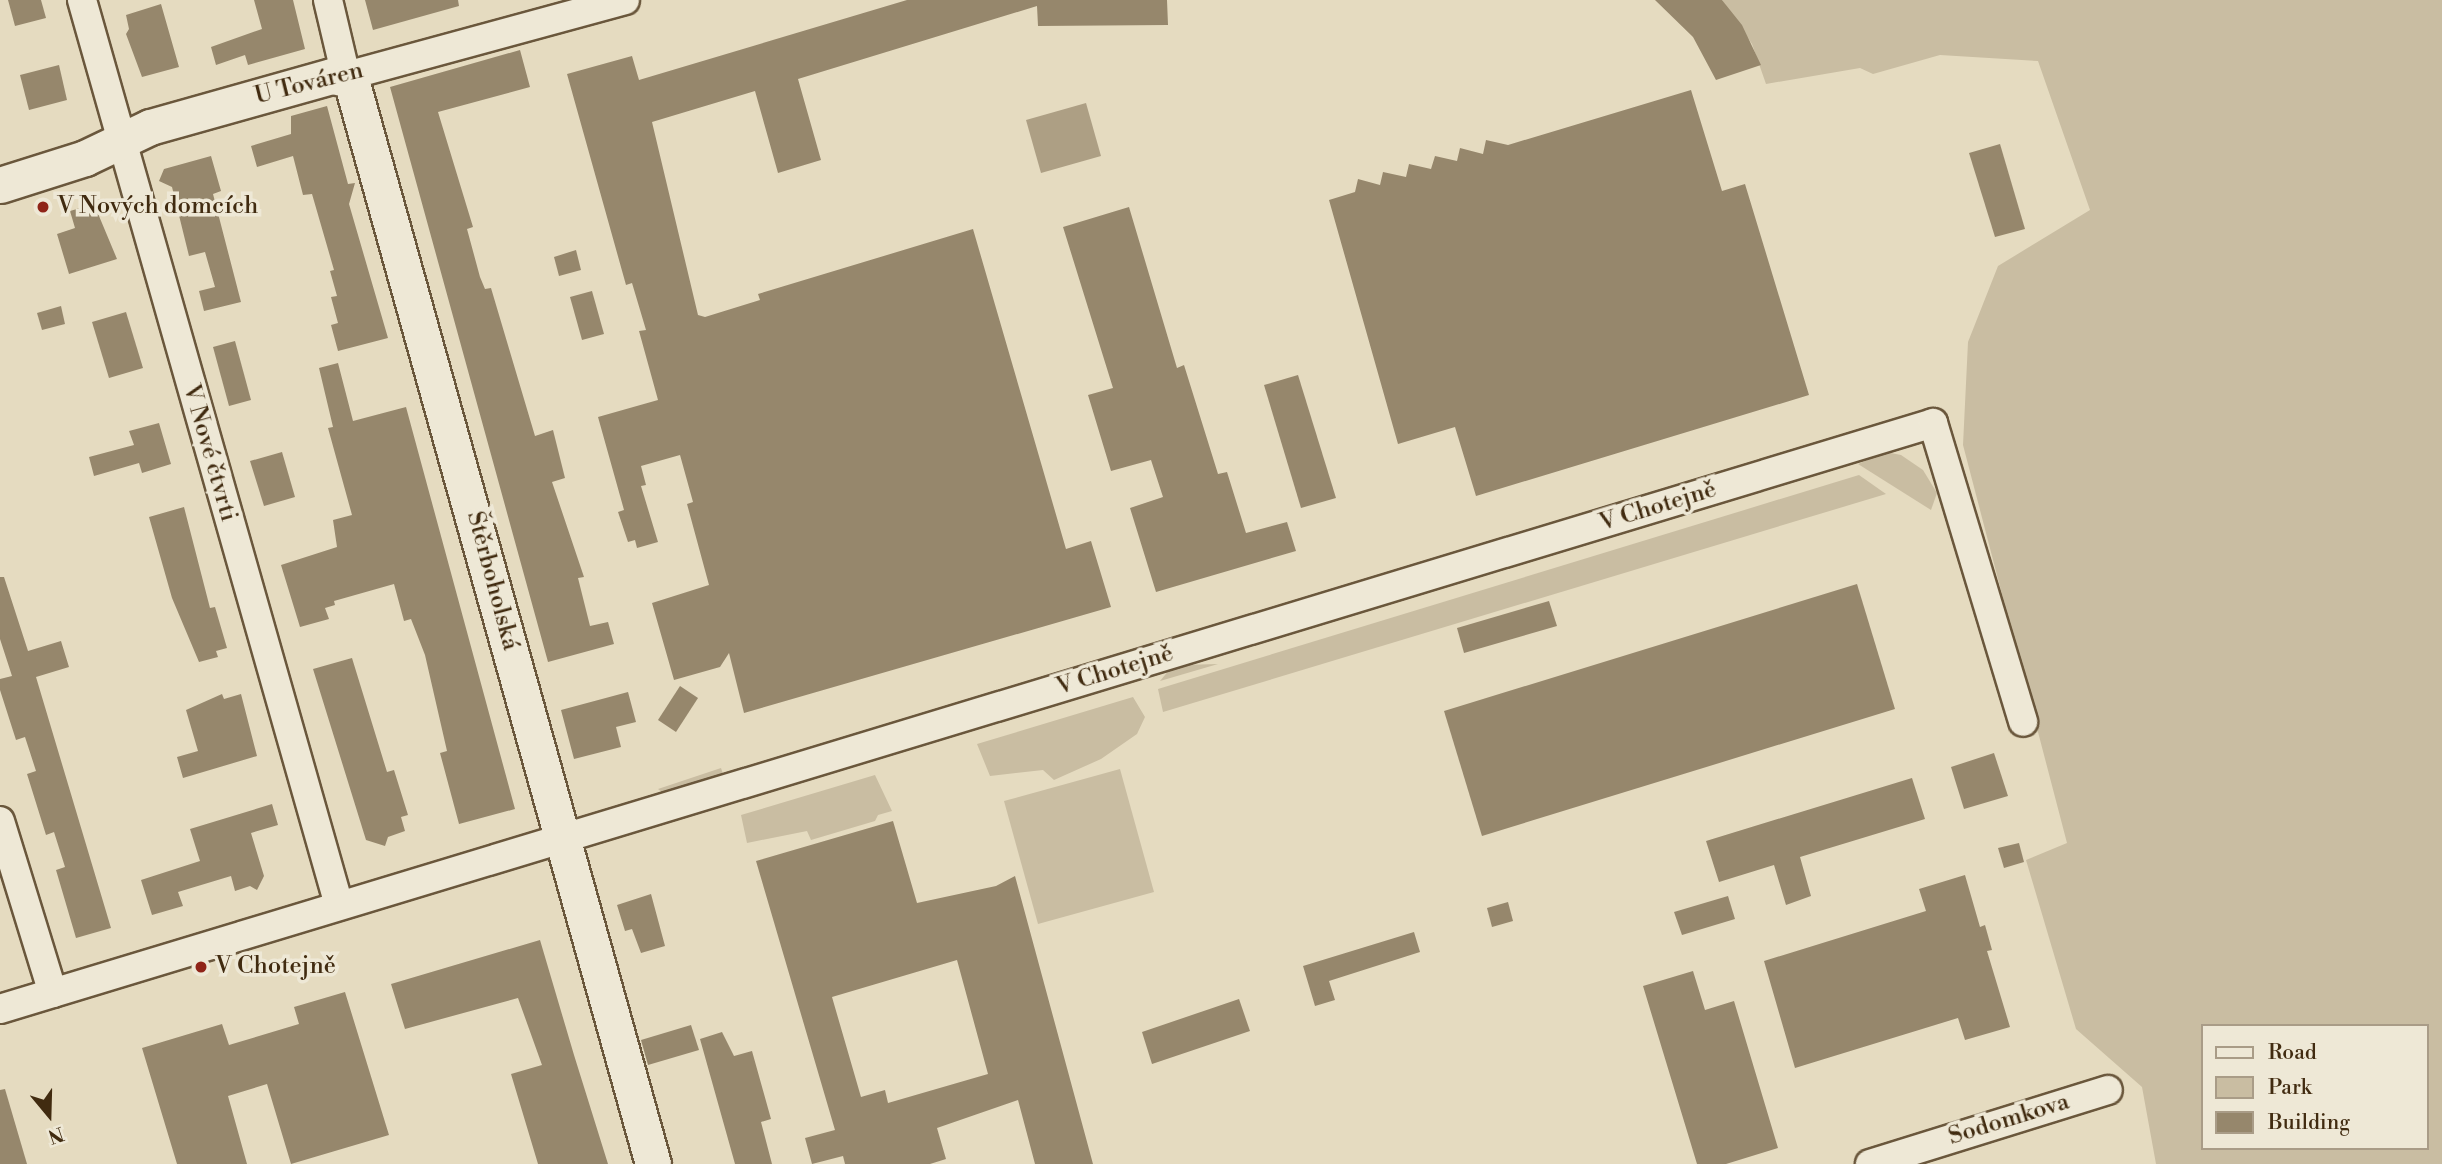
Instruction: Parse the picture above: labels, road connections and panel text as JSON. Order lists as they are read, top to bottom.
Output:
{
  "streets": {
    "street": [
      "U Továren",
      "V Nové čtvrti",
      "V Chotejně",
      "Štěrboholská",
      "Sodomkova"
    ]
  },
  "crossings": [
    ["U Továren", "V Nové čtvrti"],
    ["U Továren", "Štěrboholská"],
    ["V Nové čtvrti", "V Chotejně"],
    ["V Chotejně", "Štěrboholská"]
  ],
  "places": ["V Nových domcích", "V Chotejně"],
  "legend": ["Road", "Park", "Building"],
  "north": "bottom"
}
